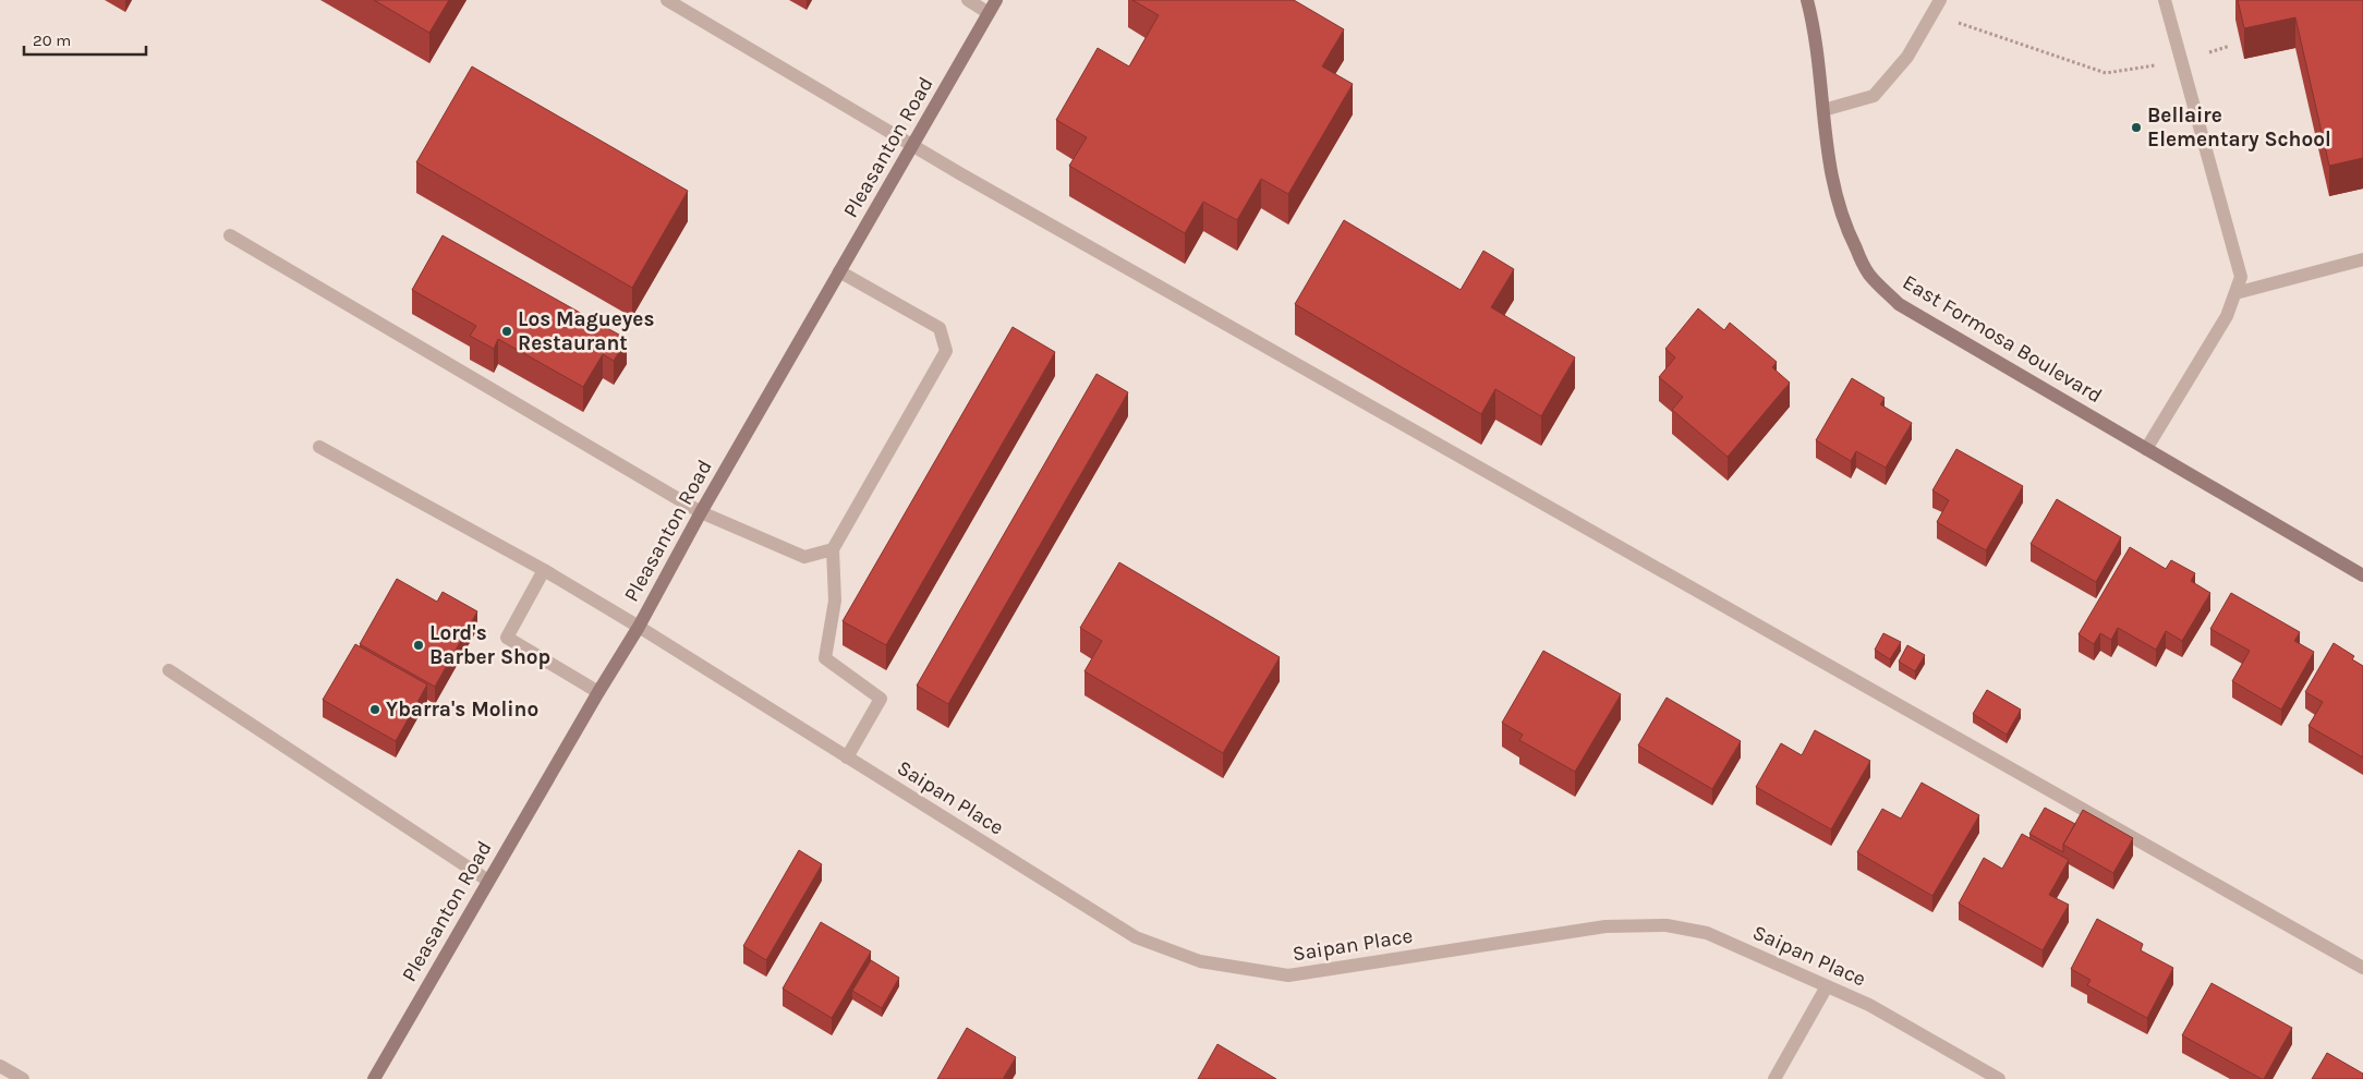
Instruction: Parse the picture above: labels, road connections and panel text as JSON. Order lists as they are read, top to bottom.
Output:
{
  "streets": {
    "main road": ["Pleasanton Road", "East Formosa Boulevard"],
    "street": ["Saipan Place"]
  },
  "crossings": [
    ["Pleasanton Road", "Saipan Place"]
  ],
  "places": [
    "Bellaire Elementary School",
    "Los Magueyes Restaurant",
    "Lord's Barber Shop",
    "Ybarra's Molino"
  ],
  "scale_bar": "20 m"
}
